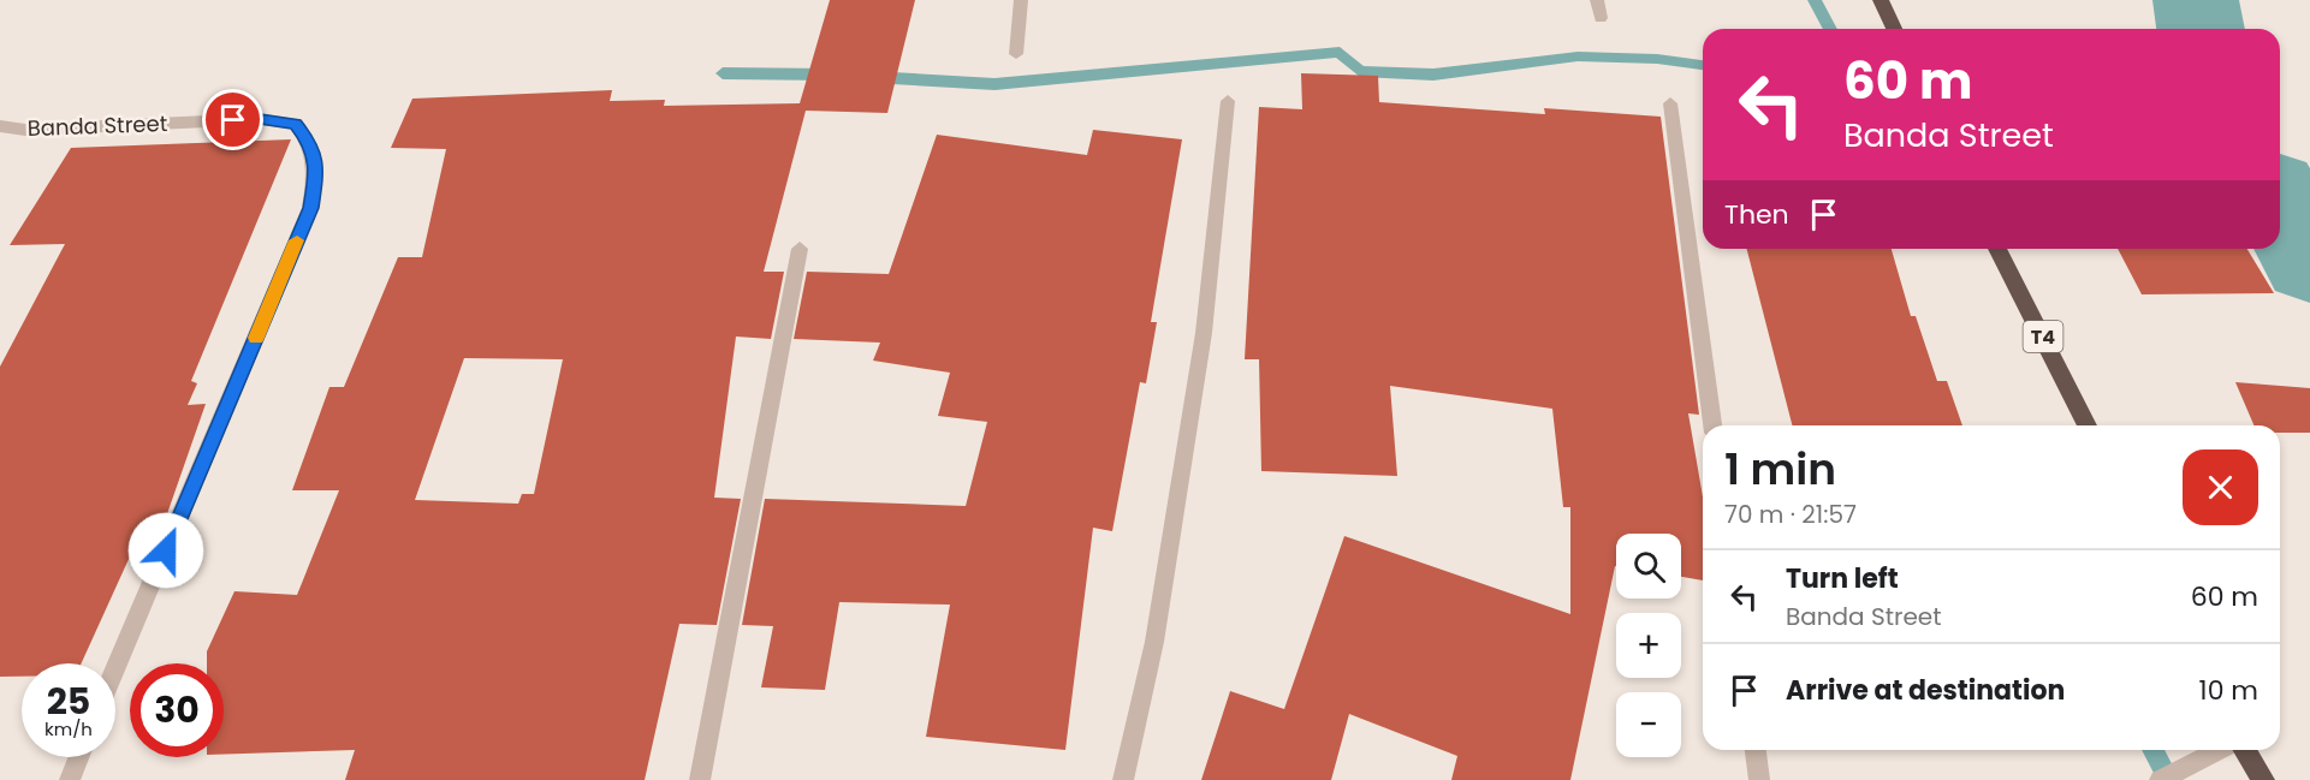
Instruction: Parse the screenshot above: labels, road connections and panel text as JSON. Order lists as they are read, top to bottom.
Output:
{
  "streets": {
    "highway": ["T4"],
    "street": ["Banda Street"]
  },
  "page": {
    "turn": ["60 m", "Banda Street"],
    "then": "Then",
    "heading": ["1 min", "70 m · 21:57"],
    "map_buttons": ["+", "−"],
    "list": [
      {
        "name": "Turn left",
        "note": "Banda Street",
        "value": "60 m"
      },
      {
        "name": "Arrive at destination",
        "value": "10 m"
      }
    ],
    "speed": "25 km/h",
    "limit": "30"
  }
}
